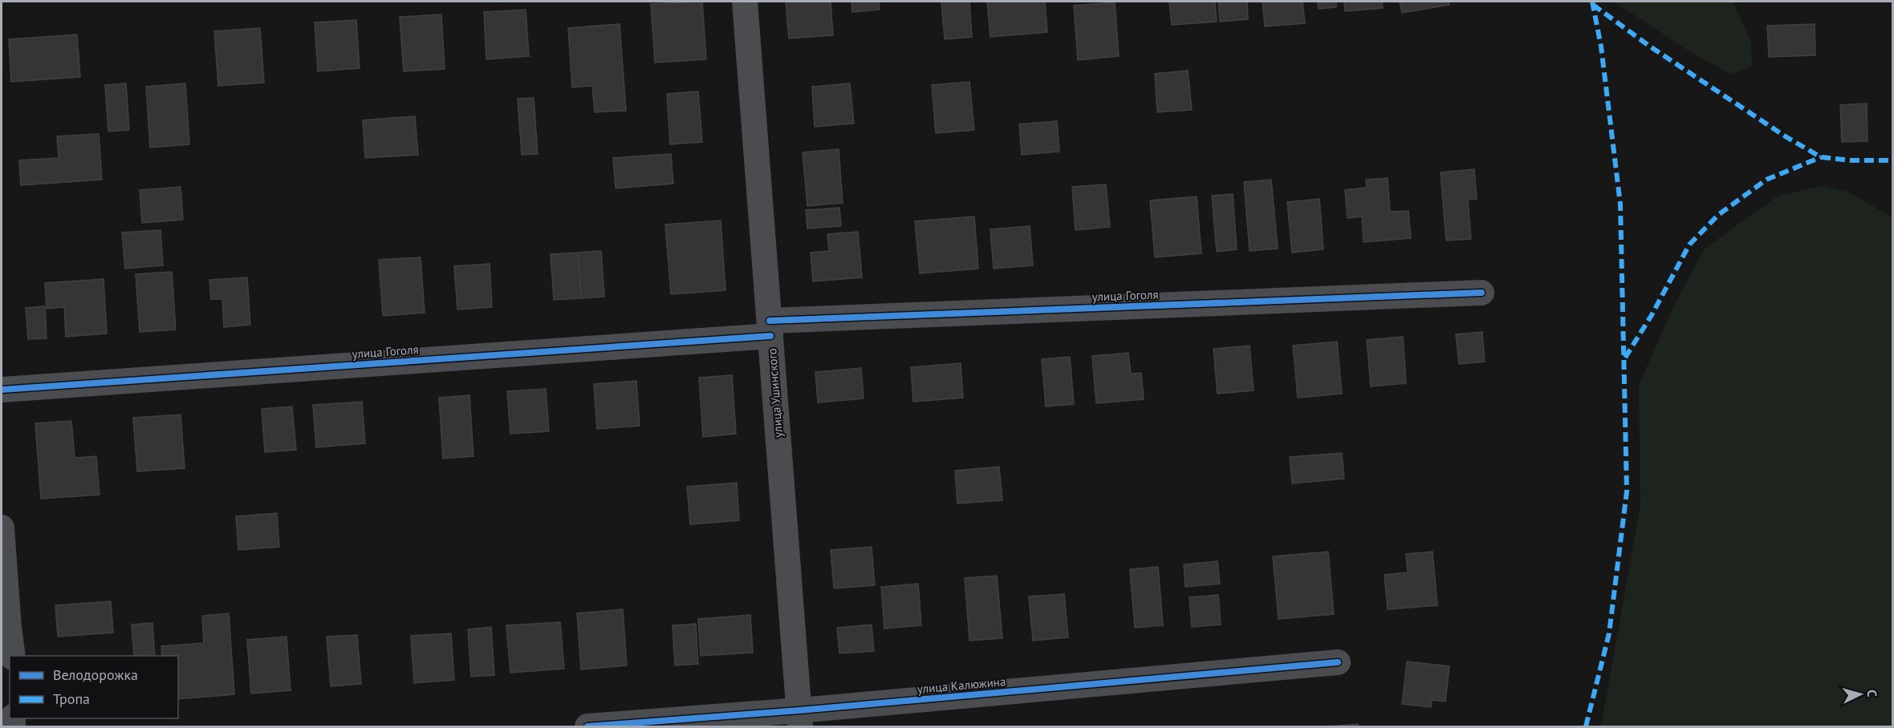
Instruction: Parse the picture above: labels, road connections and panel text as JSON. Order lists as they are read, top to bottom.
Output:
{
  "streets": {
    "street": ["улица Гоголя", "улица Ушинского", "улица Калюжина"]
  },
  "crossings": [
    ["улица Гоголя", "улица Ушинского"],
    ["улица Ушинского", "улица Калюжина"]
  ],
  "legend": ["Велодорожка", "Тропа"],
  "north": "right"
}
